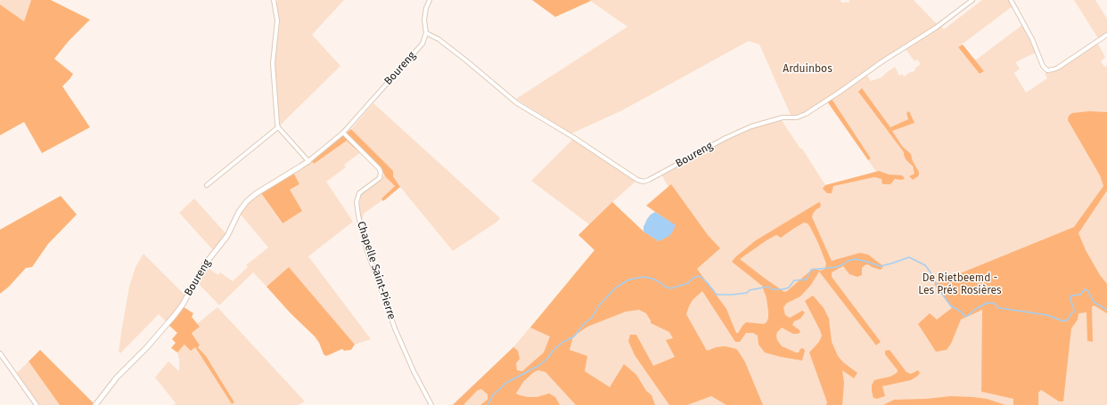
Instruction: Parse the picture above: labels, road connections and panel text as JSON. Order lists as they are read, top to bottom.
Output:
{
  "streets": {
    "street": ["Boureng", "Chapelle Saint-Pierre"]
  },
  "crossings": [
    ["Boureng", "Chapelle Saint-Pierre"]
  ],
  "parks": ["Arduinbos", "De Rietbeemd - Les Prés Rosières"]
}
